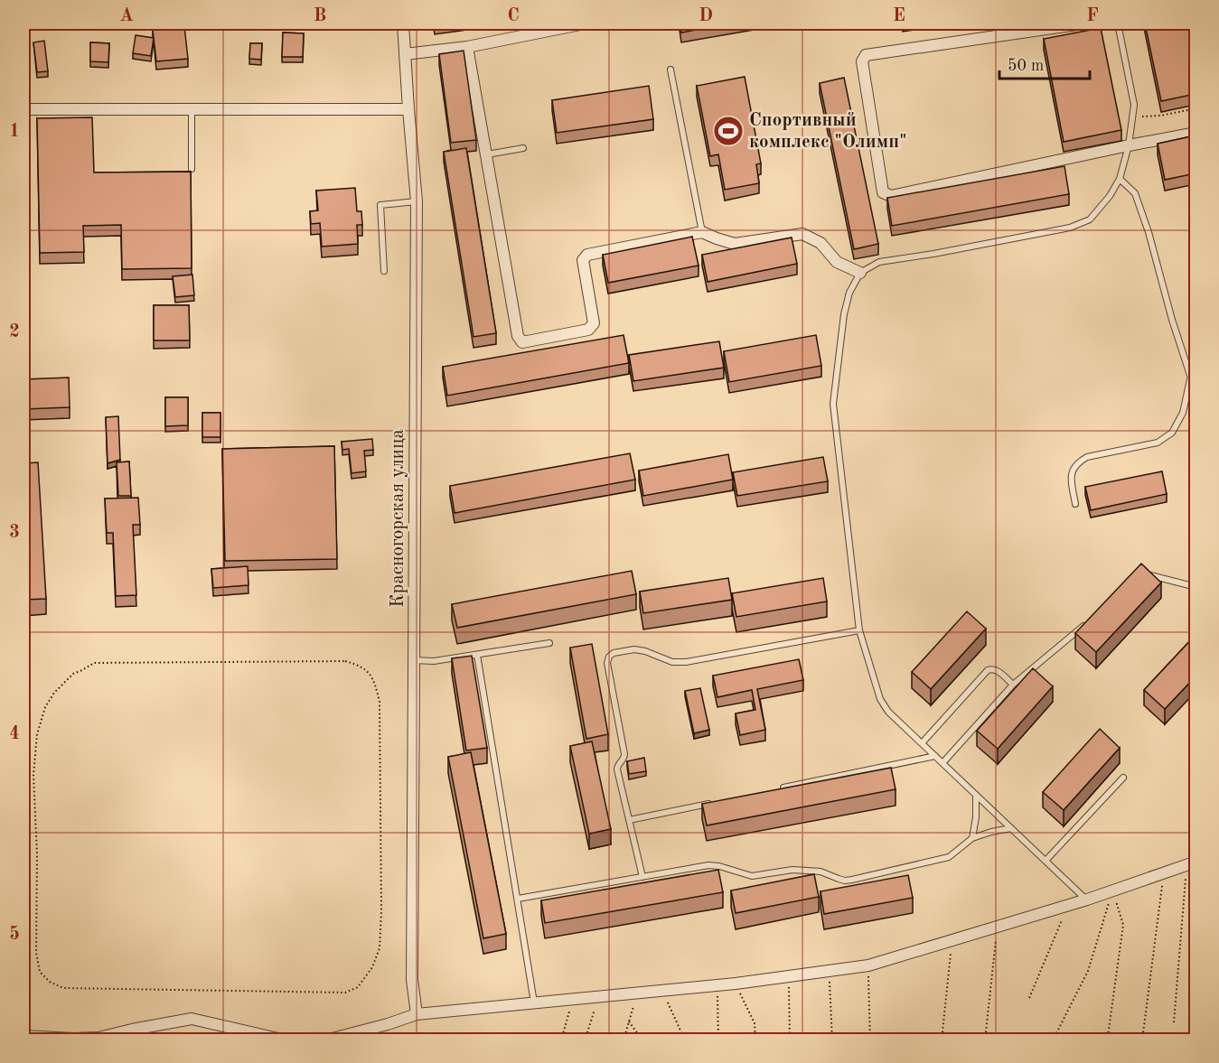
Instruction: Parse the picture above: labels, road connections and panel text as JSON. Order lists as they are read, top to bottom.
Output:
{
  "streets": {
    "street": ["Красногорская улица"]
  },
  "places": {
    "sports": ["Спортивный комплекс \"Олимп\""]
  },
  "scale_bar": "50 m",
  "grid": {
    "columns": [
      "A",
      "B",
      "C",
      "D",
      "E",
      "F"
    ],
    "rows": [
      "1",
      "2",
      "3",
      "4",
      "5"
    ]
  }
}
